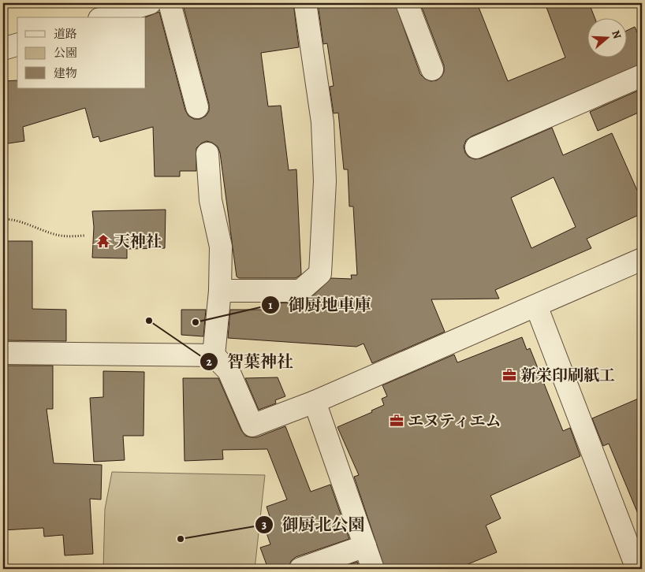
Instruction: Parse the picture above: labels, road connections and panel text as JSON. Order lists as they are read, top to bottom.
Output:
{
  "places": {
    "temple": ["天神社"],
    "other": ["智葉神社", "御厨地車庫", "御厨北公園"],
    "office": ["新栄印刷紙工", "エヌティエム"]
  },
  "legend": ["道路", "公園", "建物"],
  "north": "right"
}
